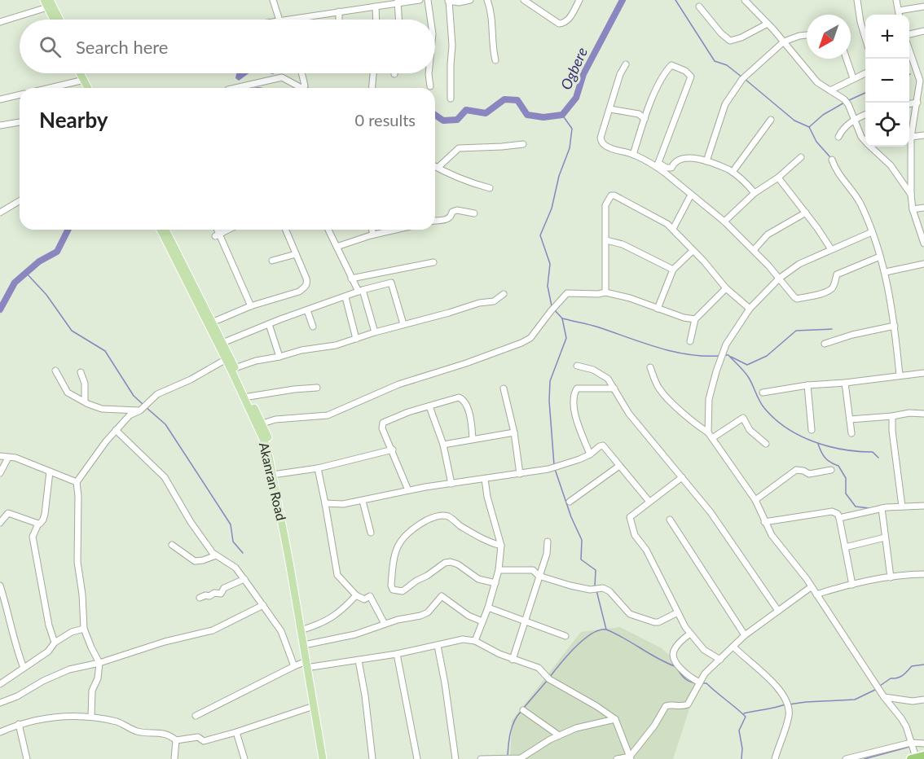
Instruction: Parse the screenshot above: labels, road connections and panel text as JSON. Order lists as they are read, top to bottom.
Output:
{
  "streets": {
    "main road": ["Akanran Road"]
  },
  "water": ["Ogbere"],
  "north": "bottom left",
  "page": {
    "map_buttons": ["+", "−"],
    "search": "Search here",
    "heading": ["Nearby", "0 results"]
  }
}
